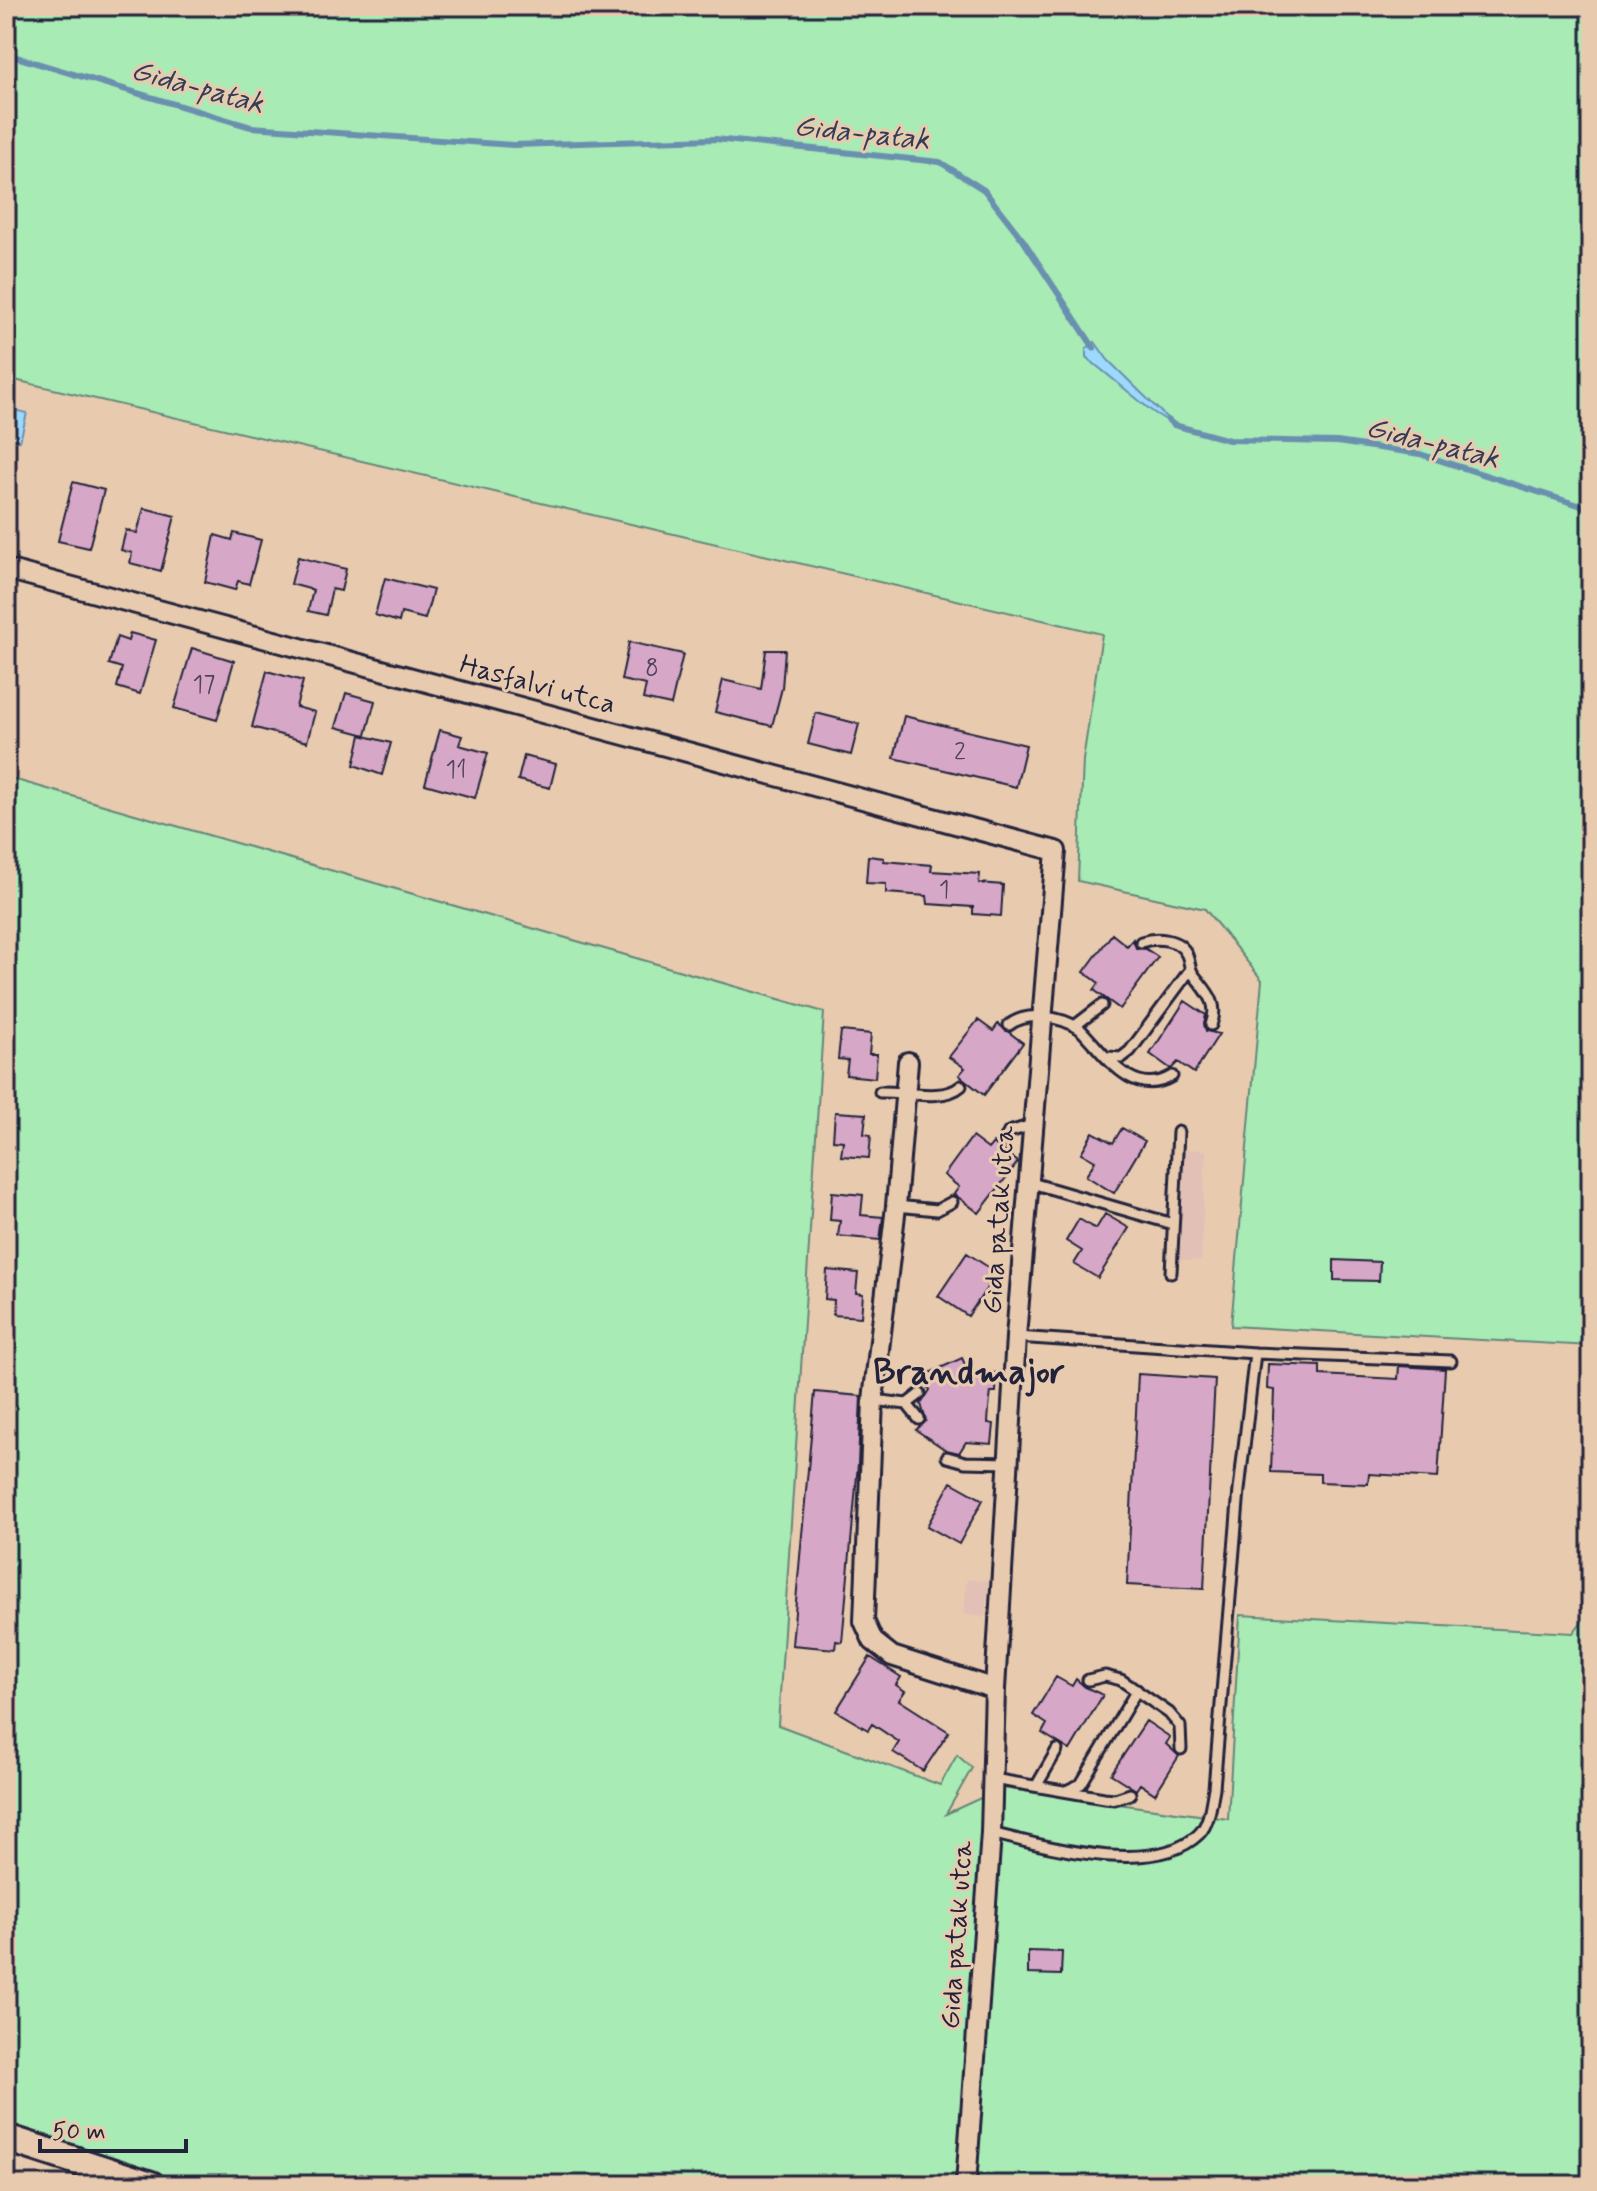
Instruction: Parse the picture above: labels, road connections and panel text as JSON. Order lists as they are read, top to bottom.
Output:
{
  "streets": {
    "street": ["Hasfalvi utca", "Gida patak utca"]
  },
  "crossings": [
    ["Hasfalvi utca", "Gida patak utca"]
  ],
  "districts": ["Brandmajor"],
  "water": ["Gida-patak"],
  "house_numbers": [
    "8",
    "17",
    "2",
    "11",
    "1"
  ],
  "scale_bar": "50 m"
}
